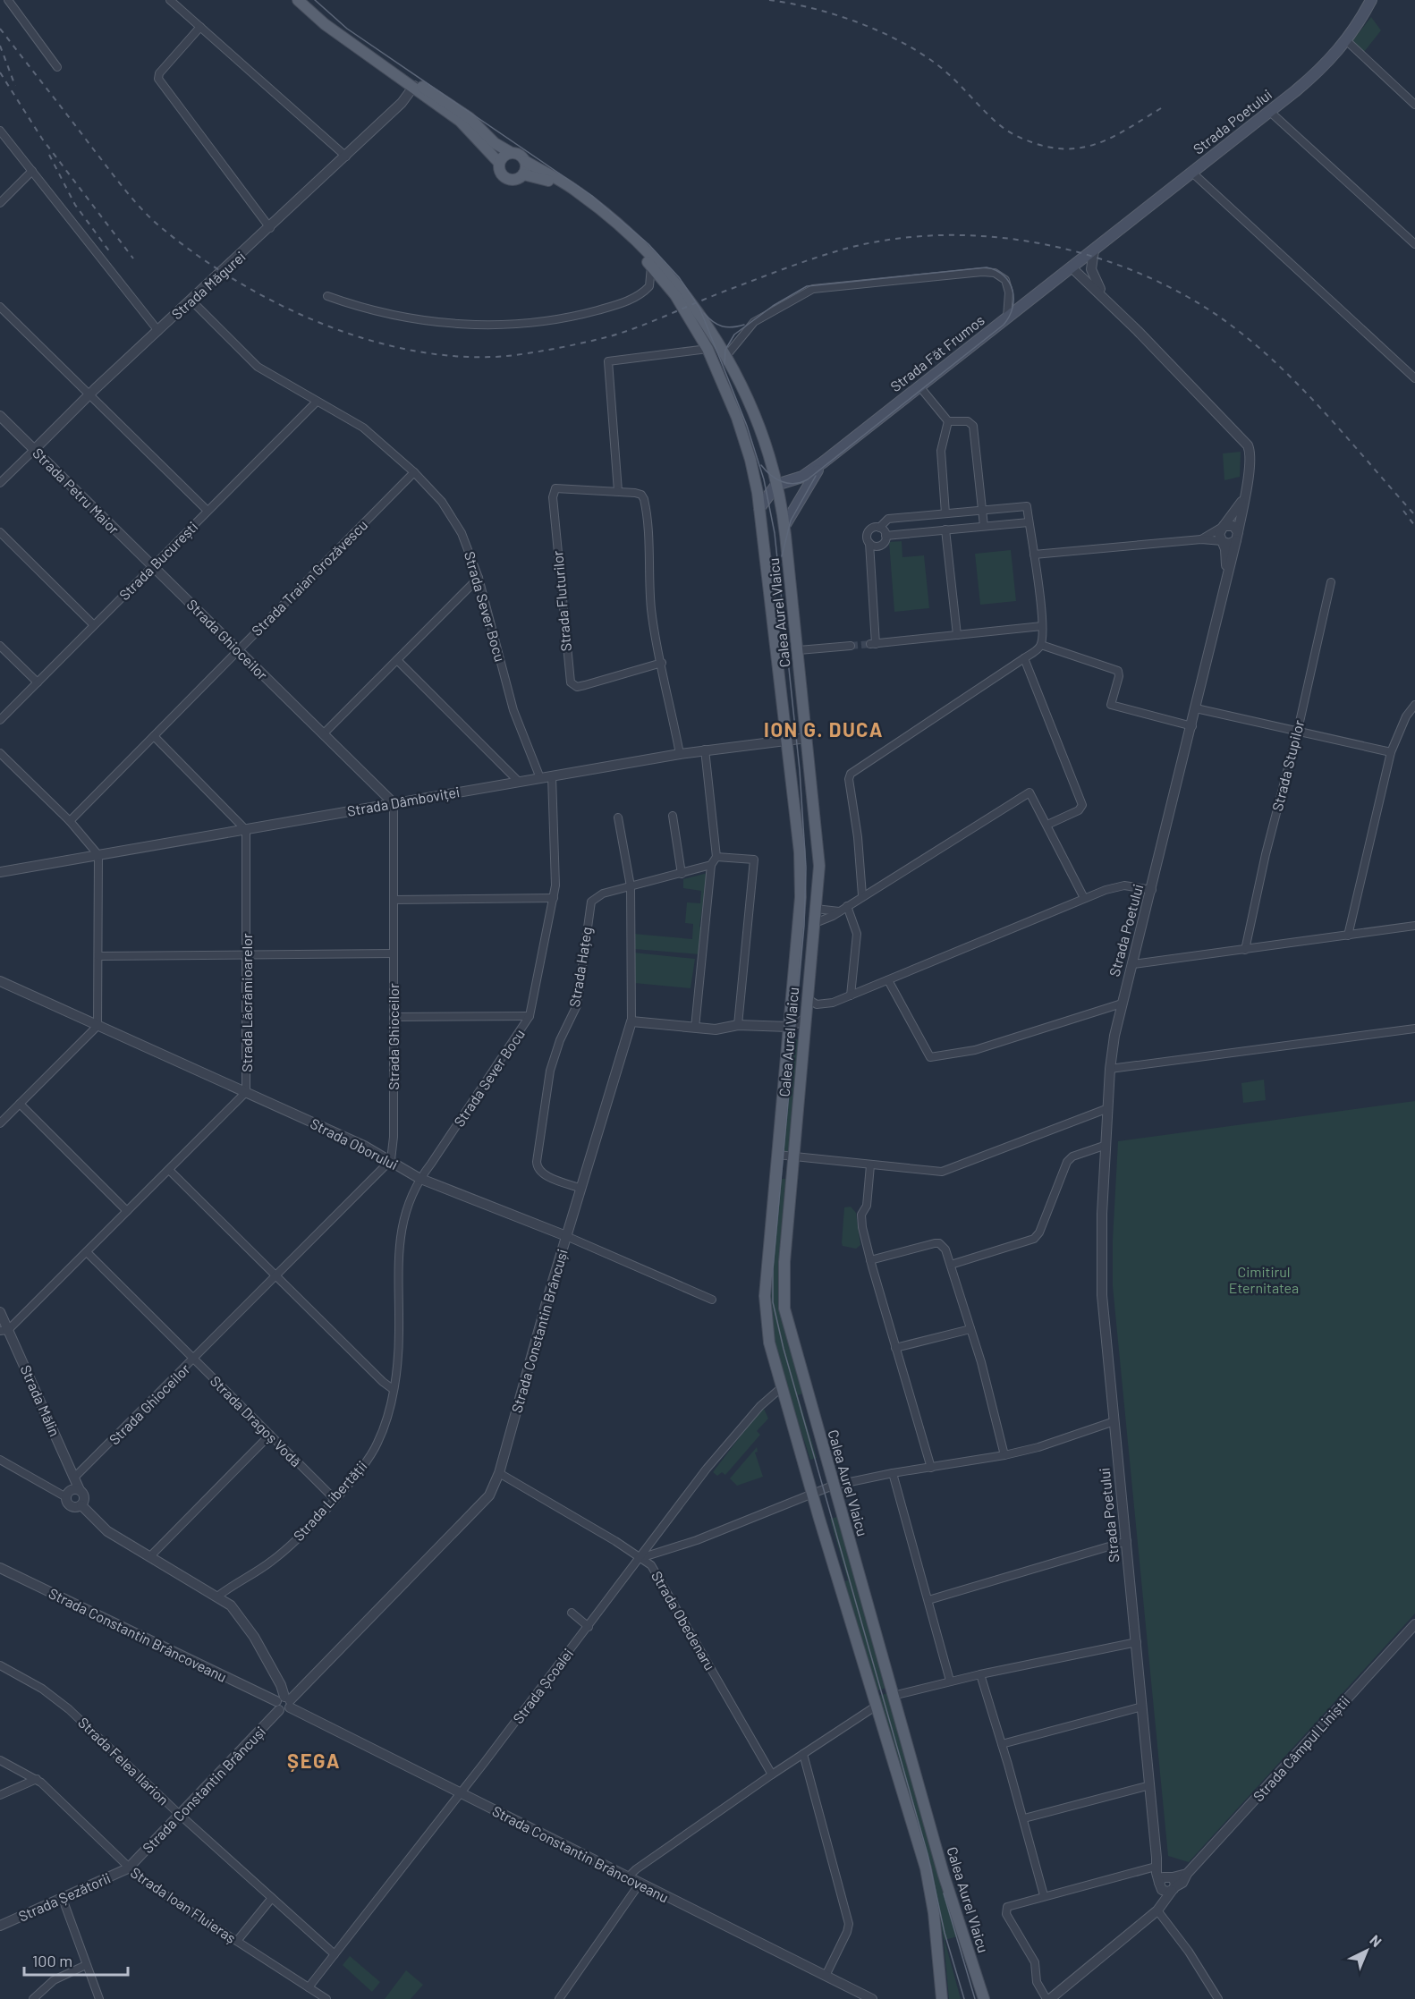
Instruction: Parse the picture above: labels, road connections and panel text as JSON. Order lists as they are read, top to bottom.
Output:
{
  "streets": {
    "main road": ["Strada Poetului", "Strada Făt Frumos", "Calea Aurel Vlaicu"],
    "street": [
      "Strada Măgurei",
      "Strada Petru Maior",
      "Strada București",
      "Strada Traian Grozăvescu",
      "Strada Fluturilor",
      "Strada Sever Bocu",
      "Strada Ghioceilor",
      "Strada Stupilor",
      "Strada Dâmboviței",
      "Strada Hațeg",
      "Strada Lăcrămioarelor",
      "Strada Oborului",
      "Strada Constantin Brâncuși",
      "Strada Mălin",
      "Strada Dragoș Vodă",
      "Strada Libertății",
      "Strada Obedenaru",
      "Strada Constantin Brâncoveanu",
      "Strada Școalei",
      "Strada Câmpul Liniștii",
      "Strada Felea Ilarion",
      "Strada Șezătorii",
      "Strada Ioan Fluieraș"
    ]
  },
  "crossings": [
    ["Strada Poetului", "Strada Făt Frumos"],
    ["Strada Măgurei", "Strada Petru Maior"],
    ["Strada Măgurei", "Strada Sever Bocu"],
    ["Strada Măgurei", "Calea Aurel Vlaicu"],
    ["Strada Făt Frumos", "Calea Aurel Vlaicu"],
    ["Strada Petru Maior", "Strada București"],
    ["Strada Petru Maior", "Strada Ghioceilor"],
    ["Strada București", "Strada Sever Bocu"],
    ["Strada București", "Strada Ghioceilor"],
    ["Strada Traian Grozăvescu", "Strada Sever Bocu"],
    ["Strada Traian Grozăvescu", "Strada Ghioceilor"],
    ["Strada Sever Bocu", "Strada Dâmboviței"],
    ["Strada Sever Bocu", "Strada Oborului"],
    ["Strada Sever Bocu", "Strada Libertății"],
    ["Calea Aurel Vlaicu", "Strada Dâmboviței"],
    ["Calea Aurel Vlaicu", "Strada Școalei"],
    ["Strada Ghioceilor", "Strada Dâmboviței"],
    ["Strada Ghioceilor", "Strada Oborului"],
    ["Strada Ghioceilor", "Strada Mălin"],
    ["Strada Ghioceilor", "Strada Dragoș Vodă"],
    ["Strada Dâmboviței", "Strada Lăcrămioarelor"],
    ["Strada Hațeg", "Strada Constantin Brâncuși"],
    ["Strada Lăcrămioarelor", "Strada Oborului"],
    ["Strada Lăcrămioarelor", "Strada Mălin"],
    ["Strada Lăcrămioarelor", "Strada Dragoș Vodă"],
    ["Strada Oborului", "Strada Constantin Brâncuși"],
    ["Strada Oborului", "Strada Libertății"],
    ["Strada Constantin Brâncuși", "Strada Obedenaru"],
    ["Strada Constantin Brâncuși", "Strada Constantin Brâncoveanu"],
    ["Strada Constantin Brâncuși", "Strada Felea Ilarion"],
    ["Strada Constantin Brâncuși", "Strada Șezătorii"],
    ["Strada Constantin Brâncuși", "Strada Ioan Fluieraș"],
    ["Strada Dragoș Vodă", "Strada Libertății"],
    ["Strada Obedenaru", "Strada Școalei"],
    ["Strada Constantin Brâncoveanu", "Strada Școalei"],
    ["Strada Școalei", "Strada Felea Ilarion"],
    ["Strada Școalei", "Strada Ioan Fluieraș"],
    ["Strada Șezătorii", "Strada Ioan Fluieraș"]
  ],
  "districts": ["ION G. DUCA", "ȘEGA"],
  "parks": ["Cimitirul Eternitatea"],
  "scale_bar": "100 m",
  "north": "top right"
}
